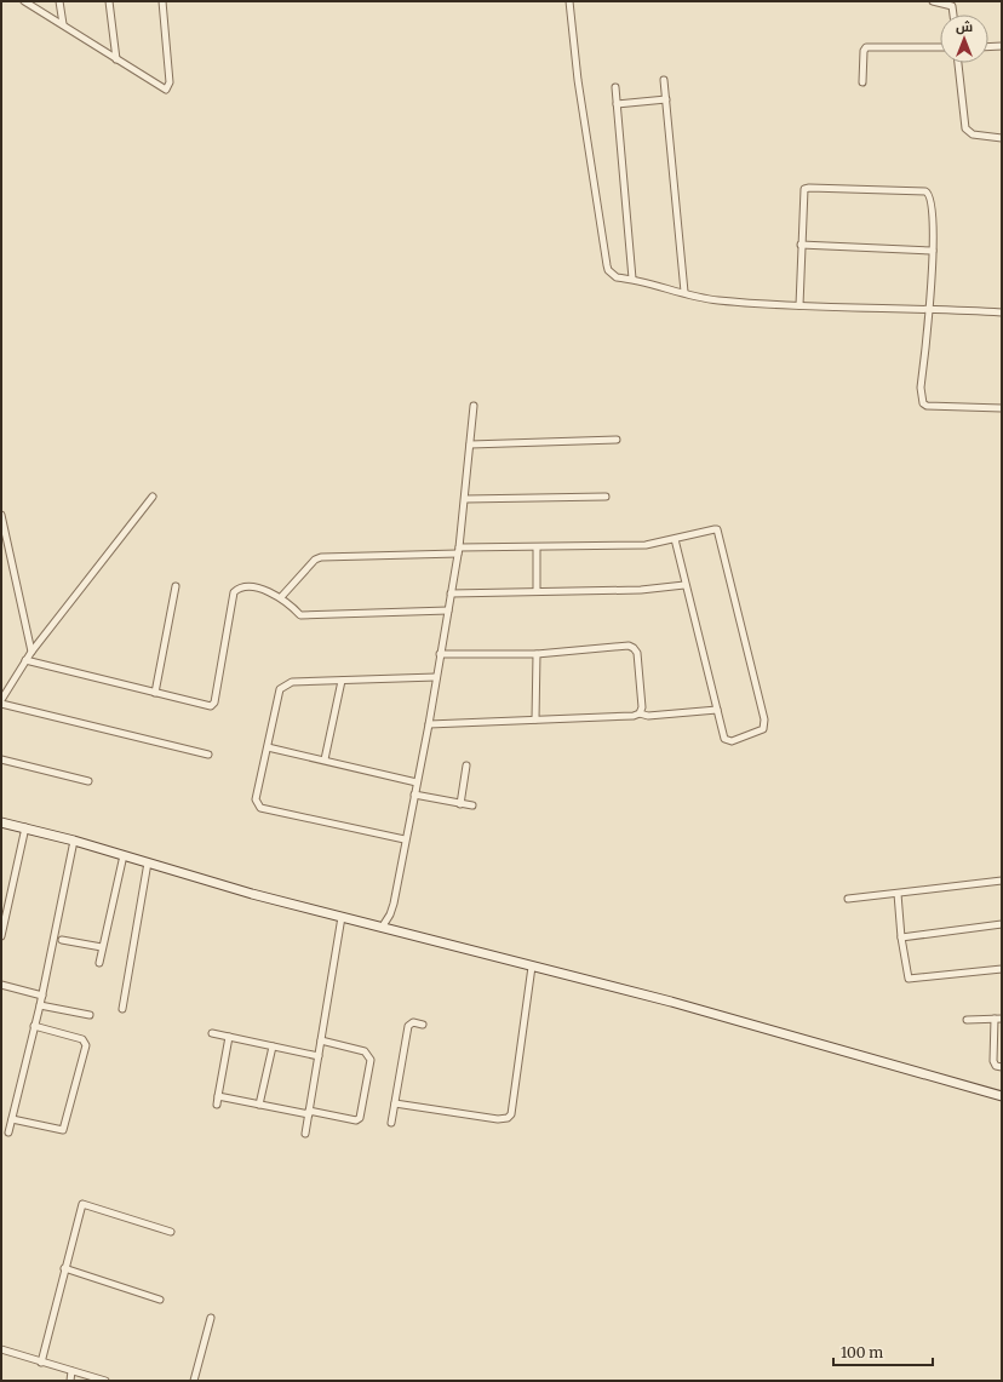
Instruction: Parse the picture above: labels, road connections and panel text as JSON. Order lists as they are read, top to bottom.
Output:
{
  "scale_bar": "100 m",
  "north": "top"
}
